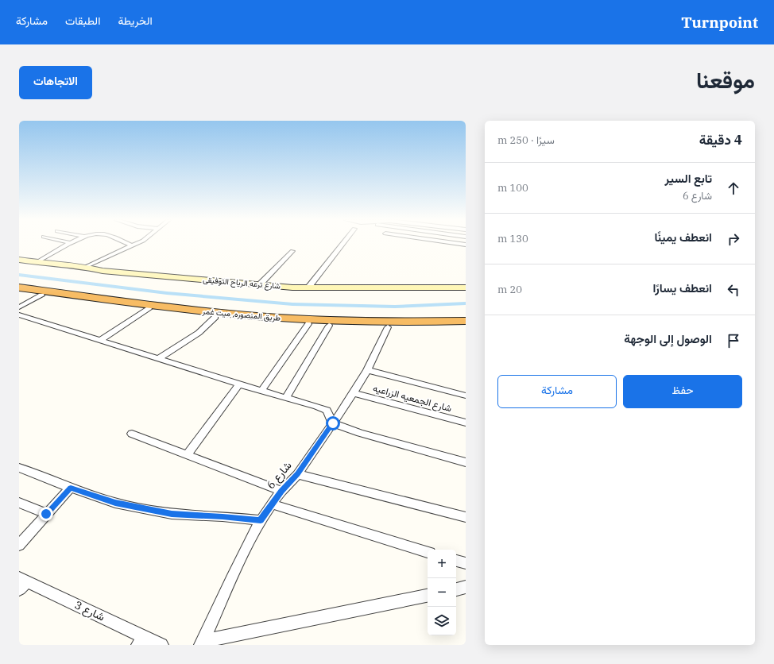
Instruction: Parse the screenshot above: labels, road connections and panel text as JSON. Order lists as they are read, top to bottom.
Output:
{
  "streets": {
    "highway": ["طريق المنصوره, ميت غمر"],
    "main road": ["شارع ترعه الرياح التوفيقى"],
    "street": ["شارع الجمعيه الزراعيه", "شارع 6", "شارع 3"]
  },
  "crossings": [
    ["طريق المنصوره, ميت غمر", "شارع 6"],
    ["شارع الجمعيه الزراعيه", "شارع 6"]
  ],
  "page": {
    "header": "Turnpoint",
    "nav": ["الخريطة", "الطبقات", "مشاركة"],
    "title": "موقعنا",
    "buttons": [
      "الاتجاهات",
      ["حفظ", "مشاركة"]
    ],
    "heading": ["4 دقيقة", "سيرًا · 250 m"],
    "list": [
      ["تابع السير", "شارع 6", "100 m"],
      ["انعطف يمينًا", "130 m"],
      ["انعطف يسارًا", "20 m"],
      "الوصول إلى الوجهة"
    ],
    "map_buttons": ["+", "−"]
  }
}
